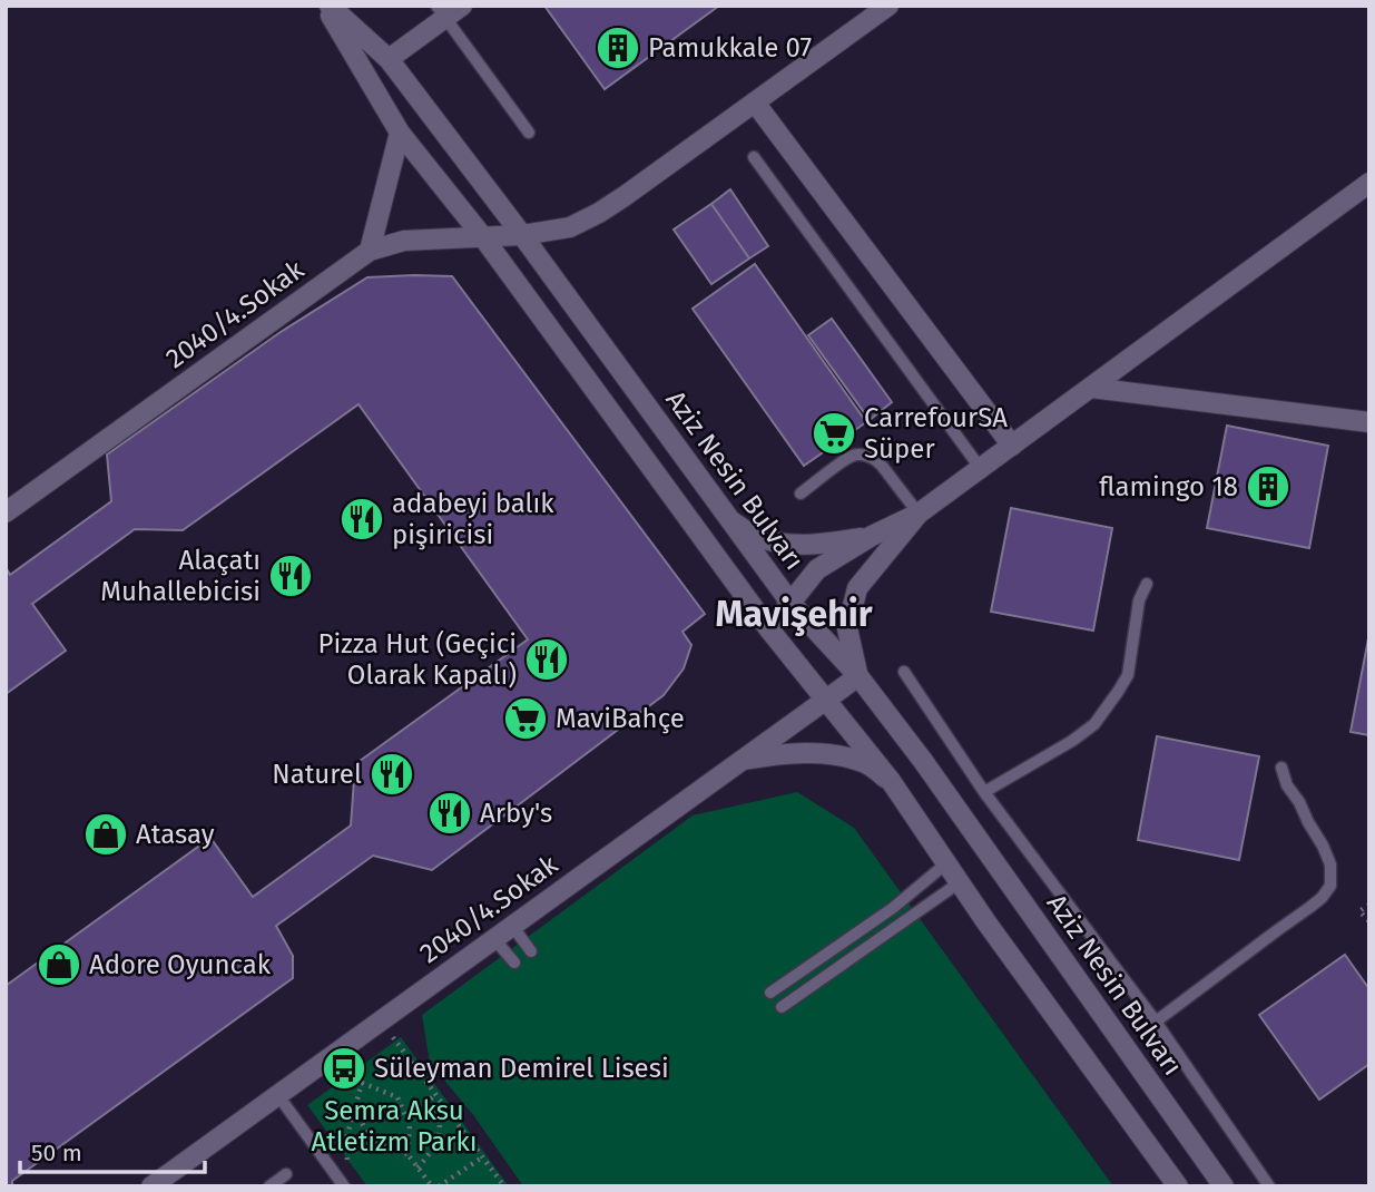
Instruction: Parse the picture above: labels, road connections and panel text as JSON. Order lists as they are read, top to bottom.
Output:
{
  "streets": {
    "street": ["2040/4.Sokak", "Aziz Nesin Bulvarı"]
  },
  "crossings": [
    ["2040/4.Sokak", "Aziz Nesin Bulvarı"]
  ],
  "districts": ["Mavişehir"],
  "parks": ["Semra Aksu Atletizm Parkı"],
  "places": {
    "building": ["Pamukkale 07", "flamingo 18"],
    "supermarket": ["CarrefourSA Süper", "MaviBahçe"],
    "restaurant": [
      "adabeyi balık pişiricisi",
      "Alaçatı Muhallebicisi",
      "Pizza Hut (Geçici Olarak Kapalı)",
      "Naturel",
      "Arby's"
    ],
    "shop": ["Atasay", "Adore Oyuncak"],
    "bus stop": ["Süleyman Demirel Lisesi"]
  },
  "scale_bar": "50 m"
}
